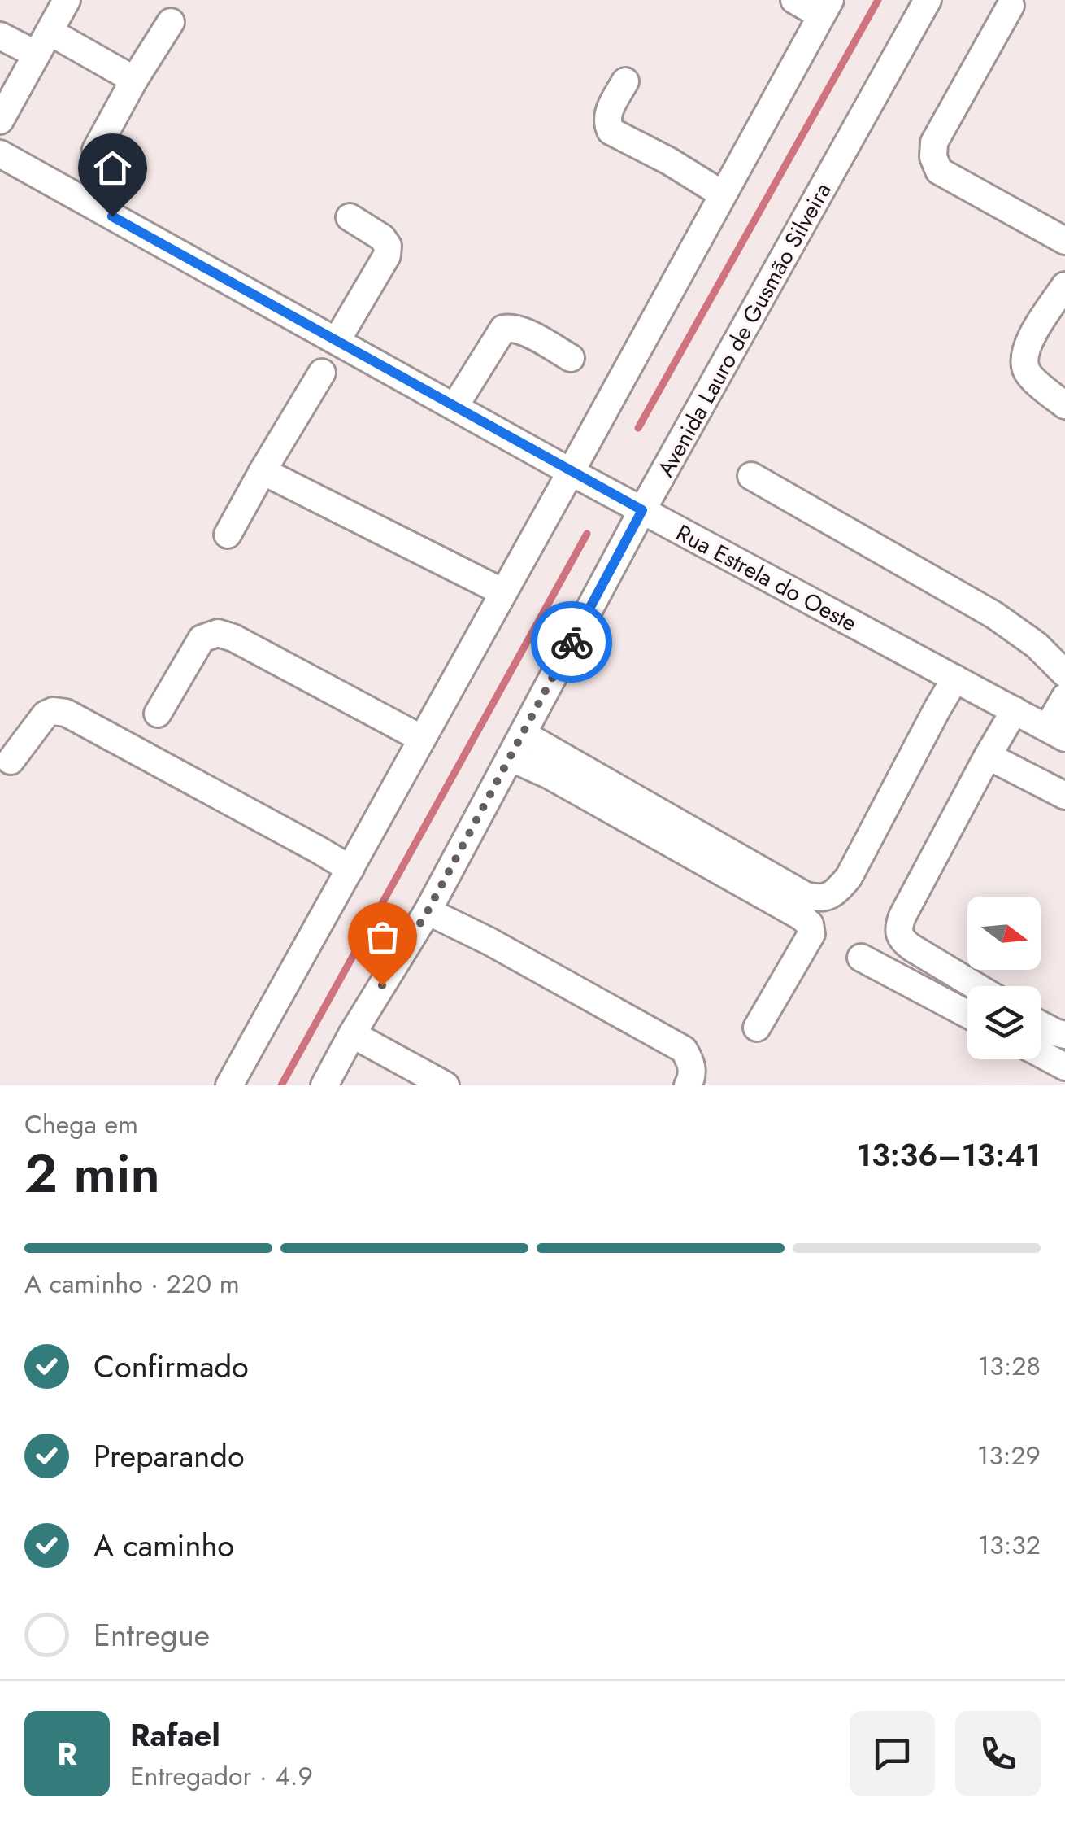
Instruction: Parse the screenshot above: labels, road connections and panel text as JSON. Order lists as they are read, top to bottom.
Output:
{
  "streets": {
    "street": ["Avenida Lauro de Gusmão Silveira", "Rua Estrela do Oeste"]
  },
  "crossings": [
    ["Avenida Lauro de Gusmão Silveira", "Rua Estrela do Oeste"]
  ],
  "north": "right",
  "page": {
    "heading": ["2 min", "Chega em", "13:36–13:41"],
    "panel": ["Rafael", "Entregador · 4.9"],
    "bar": "A caminho · 220 m",
    "list": [
      ["Confirmado", "13:28"],
      ["Preparando", "13:29"],
      ["A caminho", "13:32"],
      "Entregue"
    ],
    "round": "R"
  }
}
